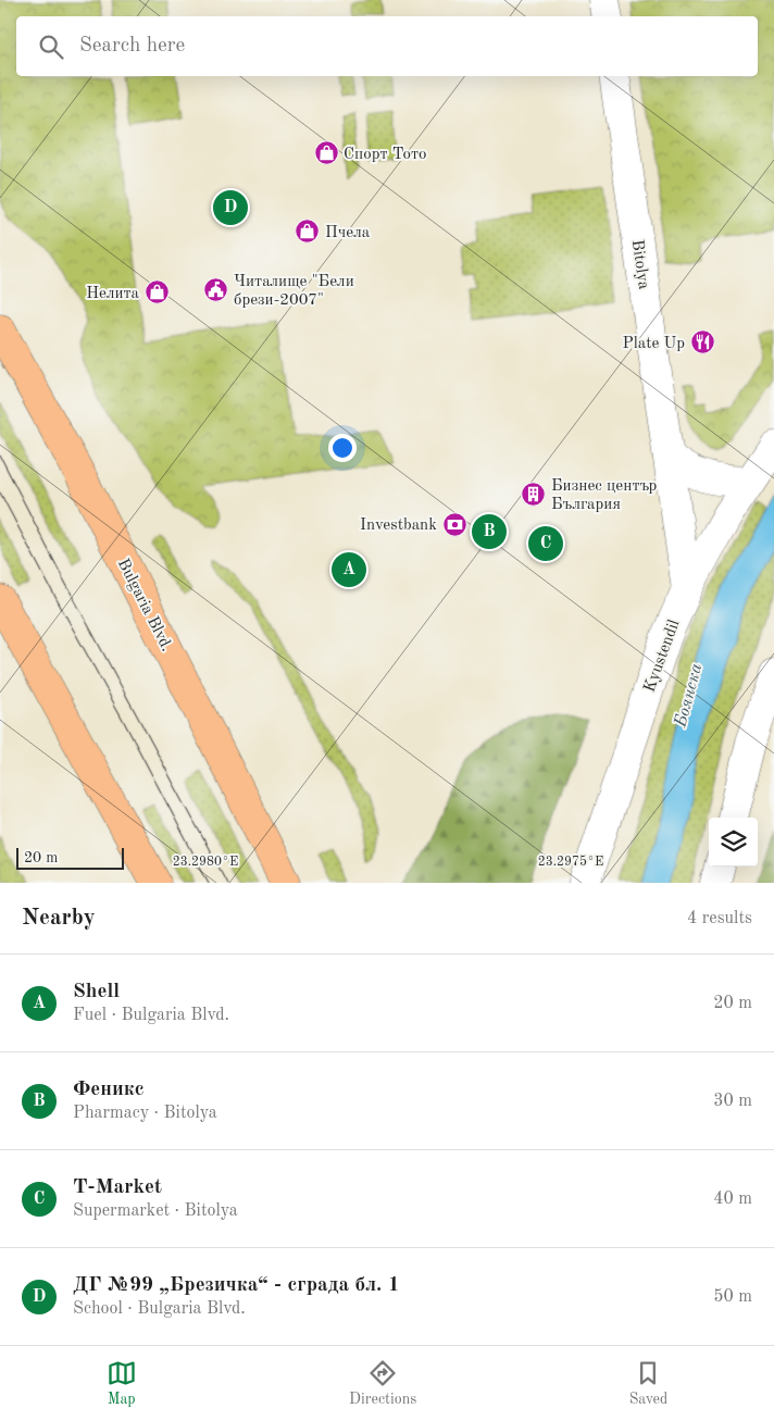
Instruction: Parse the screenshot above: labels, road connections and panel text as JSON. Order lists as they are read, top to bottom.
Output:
{
  "streets": {
    "main road": ["Bulgaria Blvd."],
    "street": ["Bitolya", "Kyustendil"]
  },
  "crossings": [
    ["Bitolya", "Kyustendil"]
  ],
  "water": ["Боянска"],
  "places": {
    "shop": ["Спорт Тото", "Пчела", "Нелита"],
    "public building": ["Читалище \"Бели брези-2007\""],
    "restaurant": ["Plate Up"],
    "building": ["Бизнес център България"],
    "bank": ["Investbank"]
  },
  "scale_bar": "20 m",
  "page": {
    "search": "Search here",
    "pins": [
      "D",
      "B",
      "C",
      "A"
    ],
    "scale": "20 m",
    "heading": ["Nearby", "4 results"],
    "list": [
      {
        "mark": "A",
        "name": "Shell",
        "note": "Fuel · Bulgaria Blvd.",
        "value": "20 m"
      },
      {
        "mark": "B",
        "name": "Феникс",
        "note": "Pharmacy · Bitolya",
        "value": "30 m"
      },
      {
        "mark": "C",
        "name": "T-Market",
        "note": "Supermarket · Bitolya",
        "value": "40 m"
      },
      {
        "mark": "D",
        "name": "ДГ №99 „Брезичка“ - сграда бл. 1",
        "note": "School · Bulgaria Blvd.",
        "value": "50 m"
      }
    ],
    "nav": ["Map", "Directions", "Saved"]
  },
  "coordinates": ["23.2980°E", "23.2975°E"]
}
